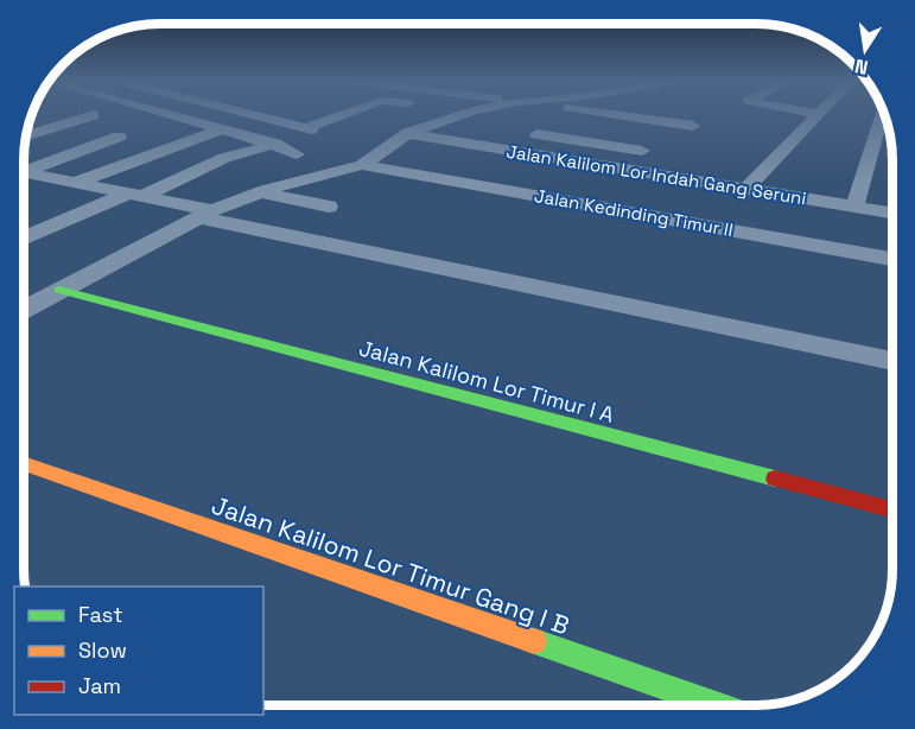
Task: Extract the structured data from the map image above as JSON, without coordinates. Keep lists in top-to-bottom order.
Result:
{
  "streets": {
    "street": [
      "Jalan Kalilom Lor Indah Gang Seruni",
      "Jalan Kedinding Timur II",
      "Jalan Kalilom Lor Timur I A",
      "Jalan Kalilom Lor Timur Gang I B"
    ]
  },
  "legend": ["Fast", "Slow", "Jam"],
  "north": "bottom"
}
